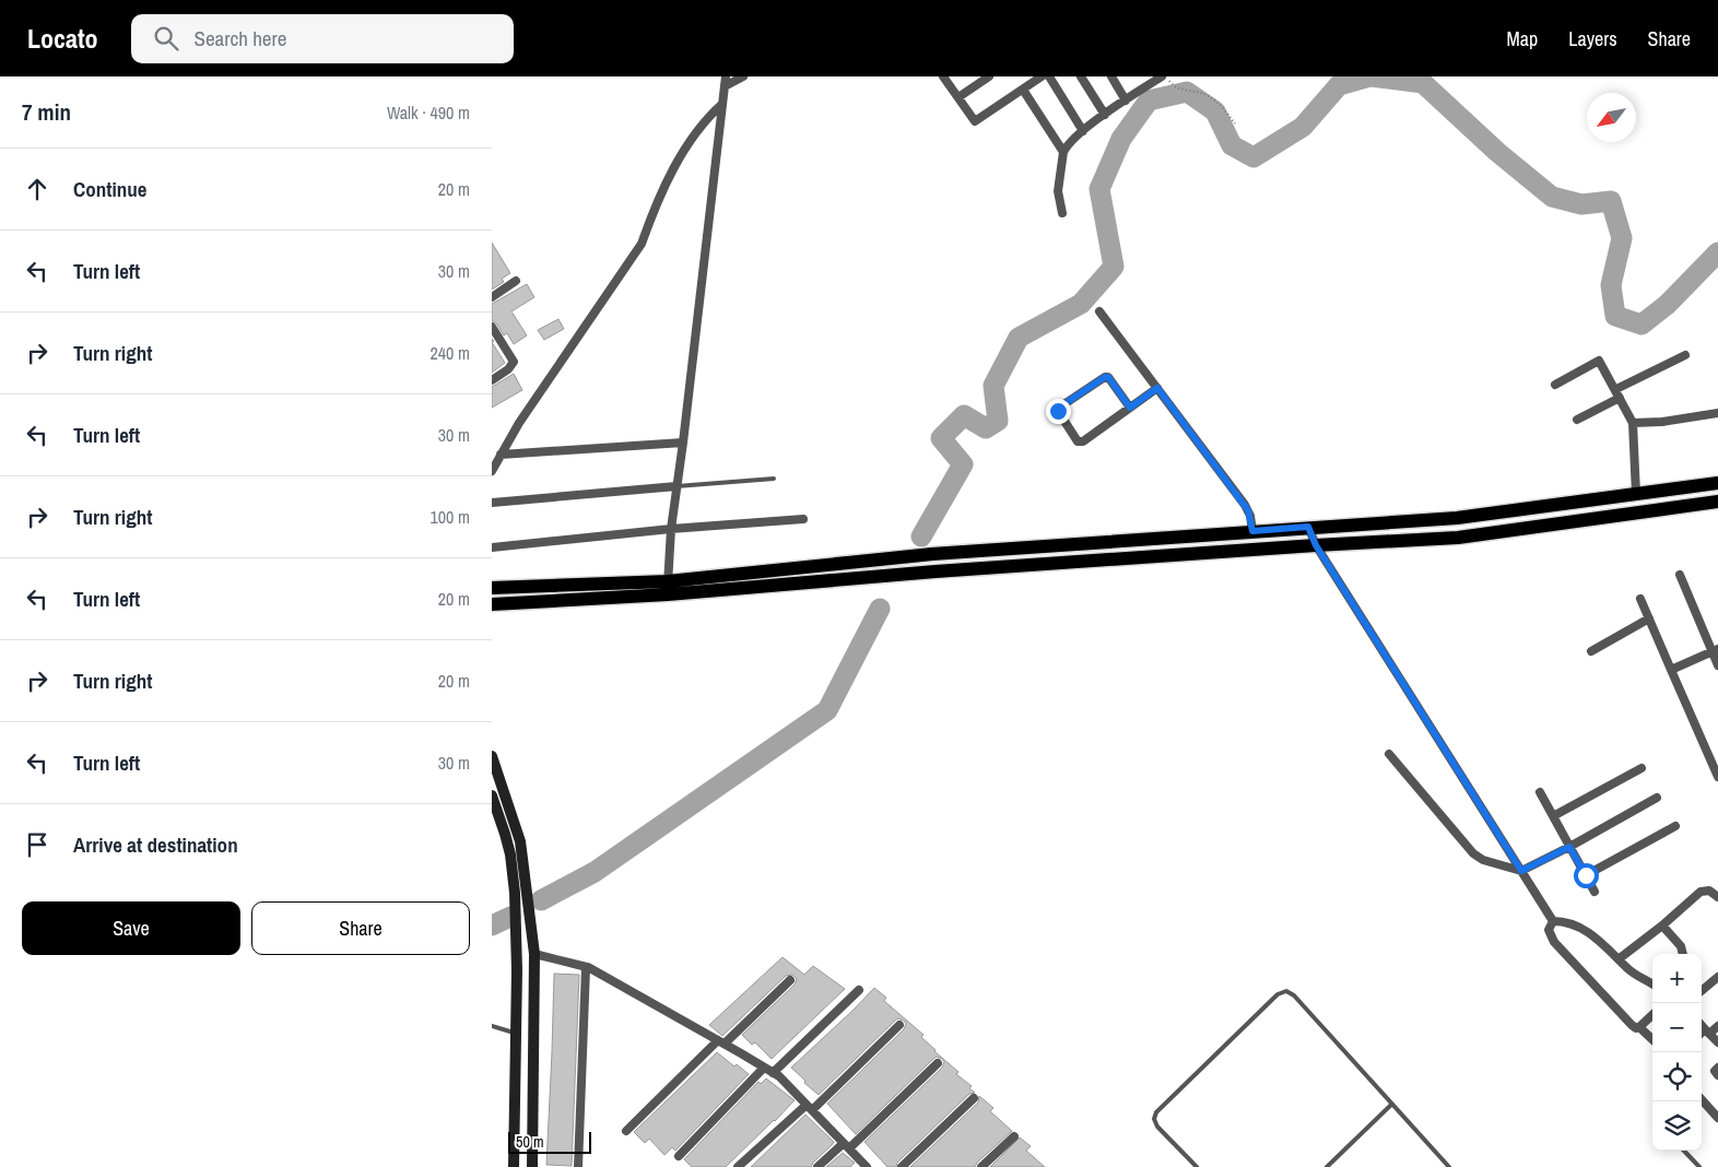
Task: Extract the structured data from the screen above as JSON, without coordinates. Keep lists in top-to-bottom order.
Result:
{
  "scale_bar": "50 m",
  "north": "bottom left",
  "page": {
    "header": "Locato",
    "search": "Search here",
    "nav": ["Map", "Layers", "Share"],
    "heading": ["7 min", "Walk · 490 m"],
    "list": [
      ["Continue", "20 m"],
      ["Turn left", "30 m"],
      ["Turn right", "240 m"],
      ["Turn left", "30 m"],
      ["Turn right", "100 m"],
      ["Turn left", "20 m"],
      ["Turn right", "20 m"],
      ["Turn left", "30 m"],
      "Arrive at destination"
    ],
    "buttons": ["Save", "Share"],
    "map_buttons": ["+", "−"],
    "scale": "50 m"
  }
}
